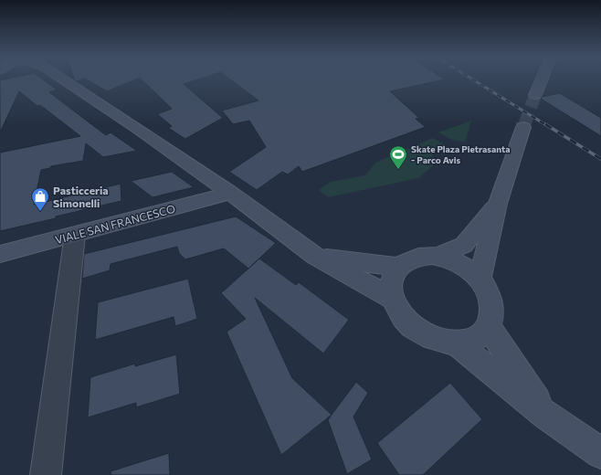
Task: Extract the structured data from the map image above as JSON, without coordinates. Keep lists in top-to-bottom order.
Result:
{
  "streets": {
    "street": ["VIALE SAN FRANCESCO"]
  },
  "places": {
    "sports": ["Skate Plaza Pietrasanta - Parco Avis"],
    "shop": ["Pasticceria Simonelli"]
  }
}
